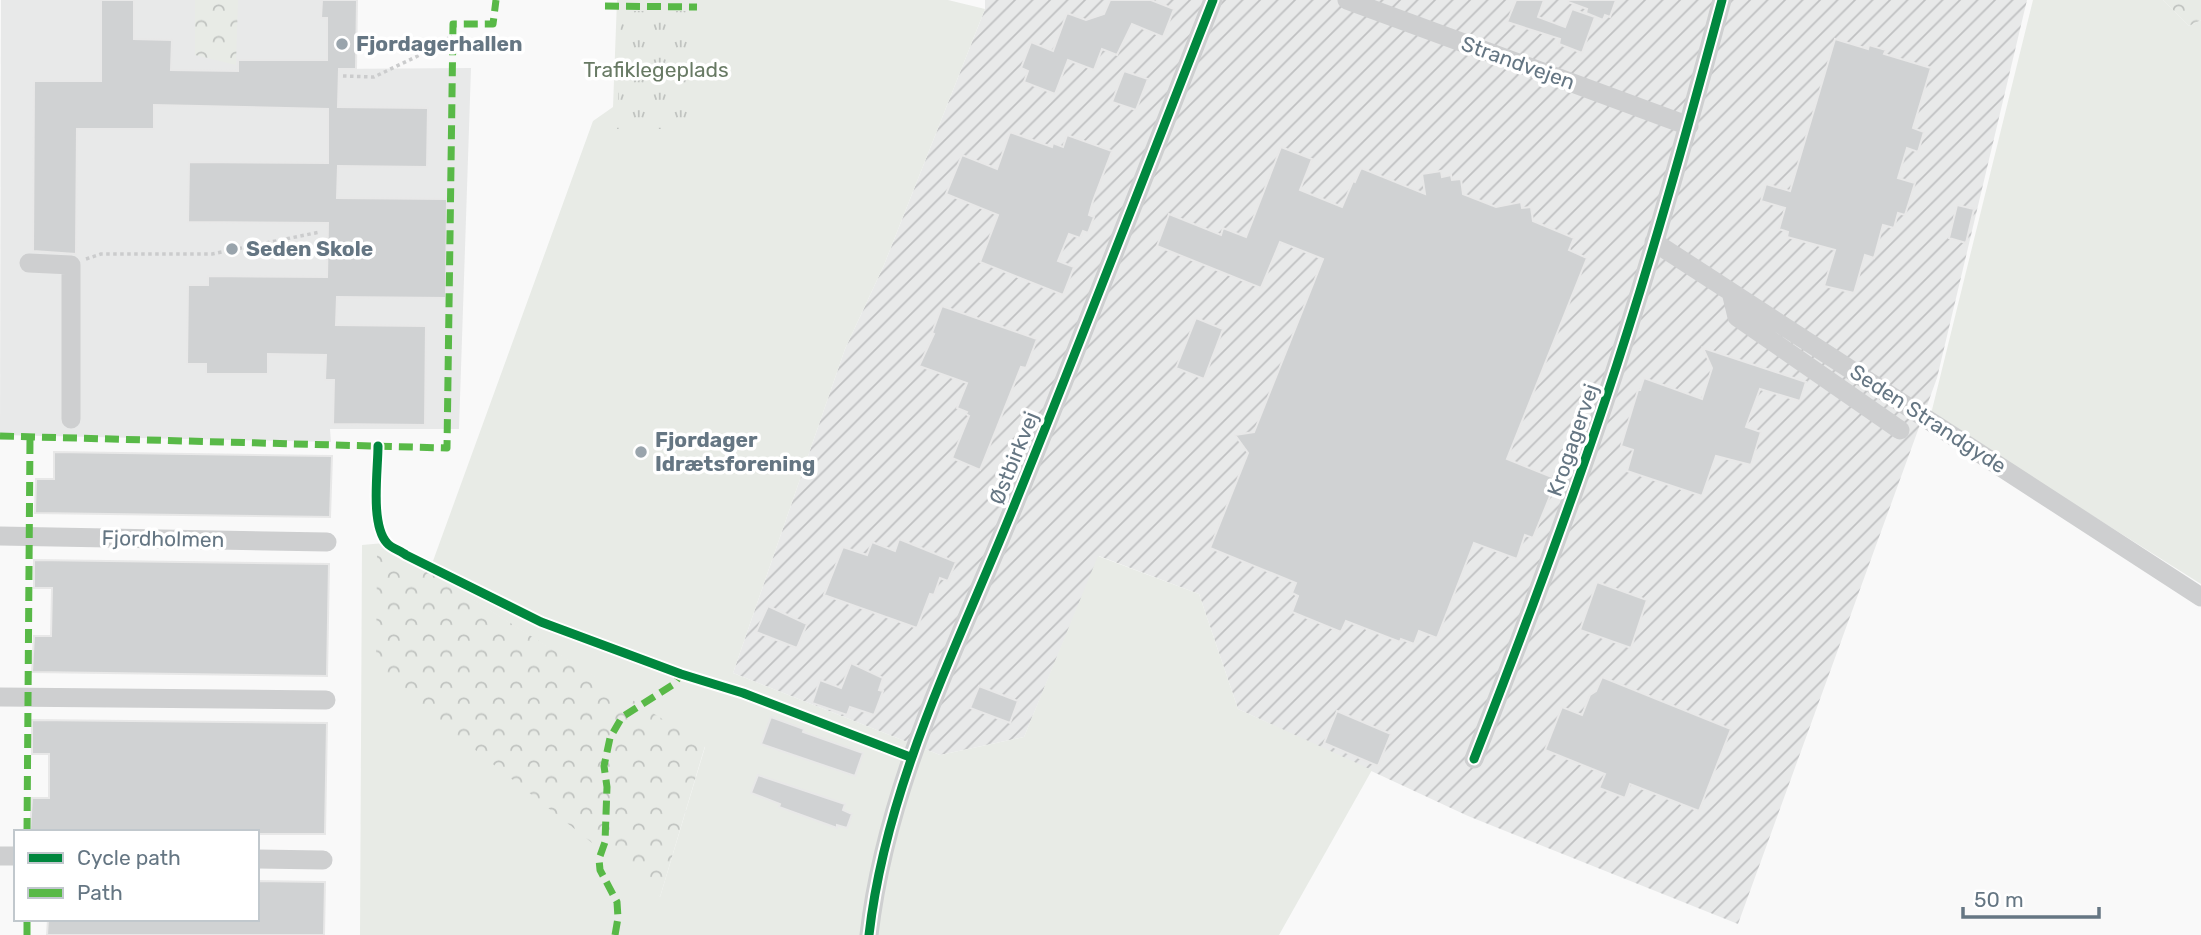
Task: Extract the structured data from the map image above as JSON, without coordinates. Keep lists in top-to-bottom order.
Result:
{
  "streets": {
    "street": [
      "Strandvejen",
      "Seden Strandgyde",
      "Krogagervej",
      "Østbirkvej",
      "Fjordholmen"
    ]
  },
  "crossings": [
    ["Strandvejen", "Krogagervej"],
    ["Seden Strandgyde", "Krogagervej"]
  ],
  "parks": ["Trafiklegeplads"],
  "places": ["Fjordagerhallen", "Seden Skole", "Fjordager Idrætsforening"],
  "legend": ["Cycle path", "Path"],
  "scale_bar": "50 m"
}
